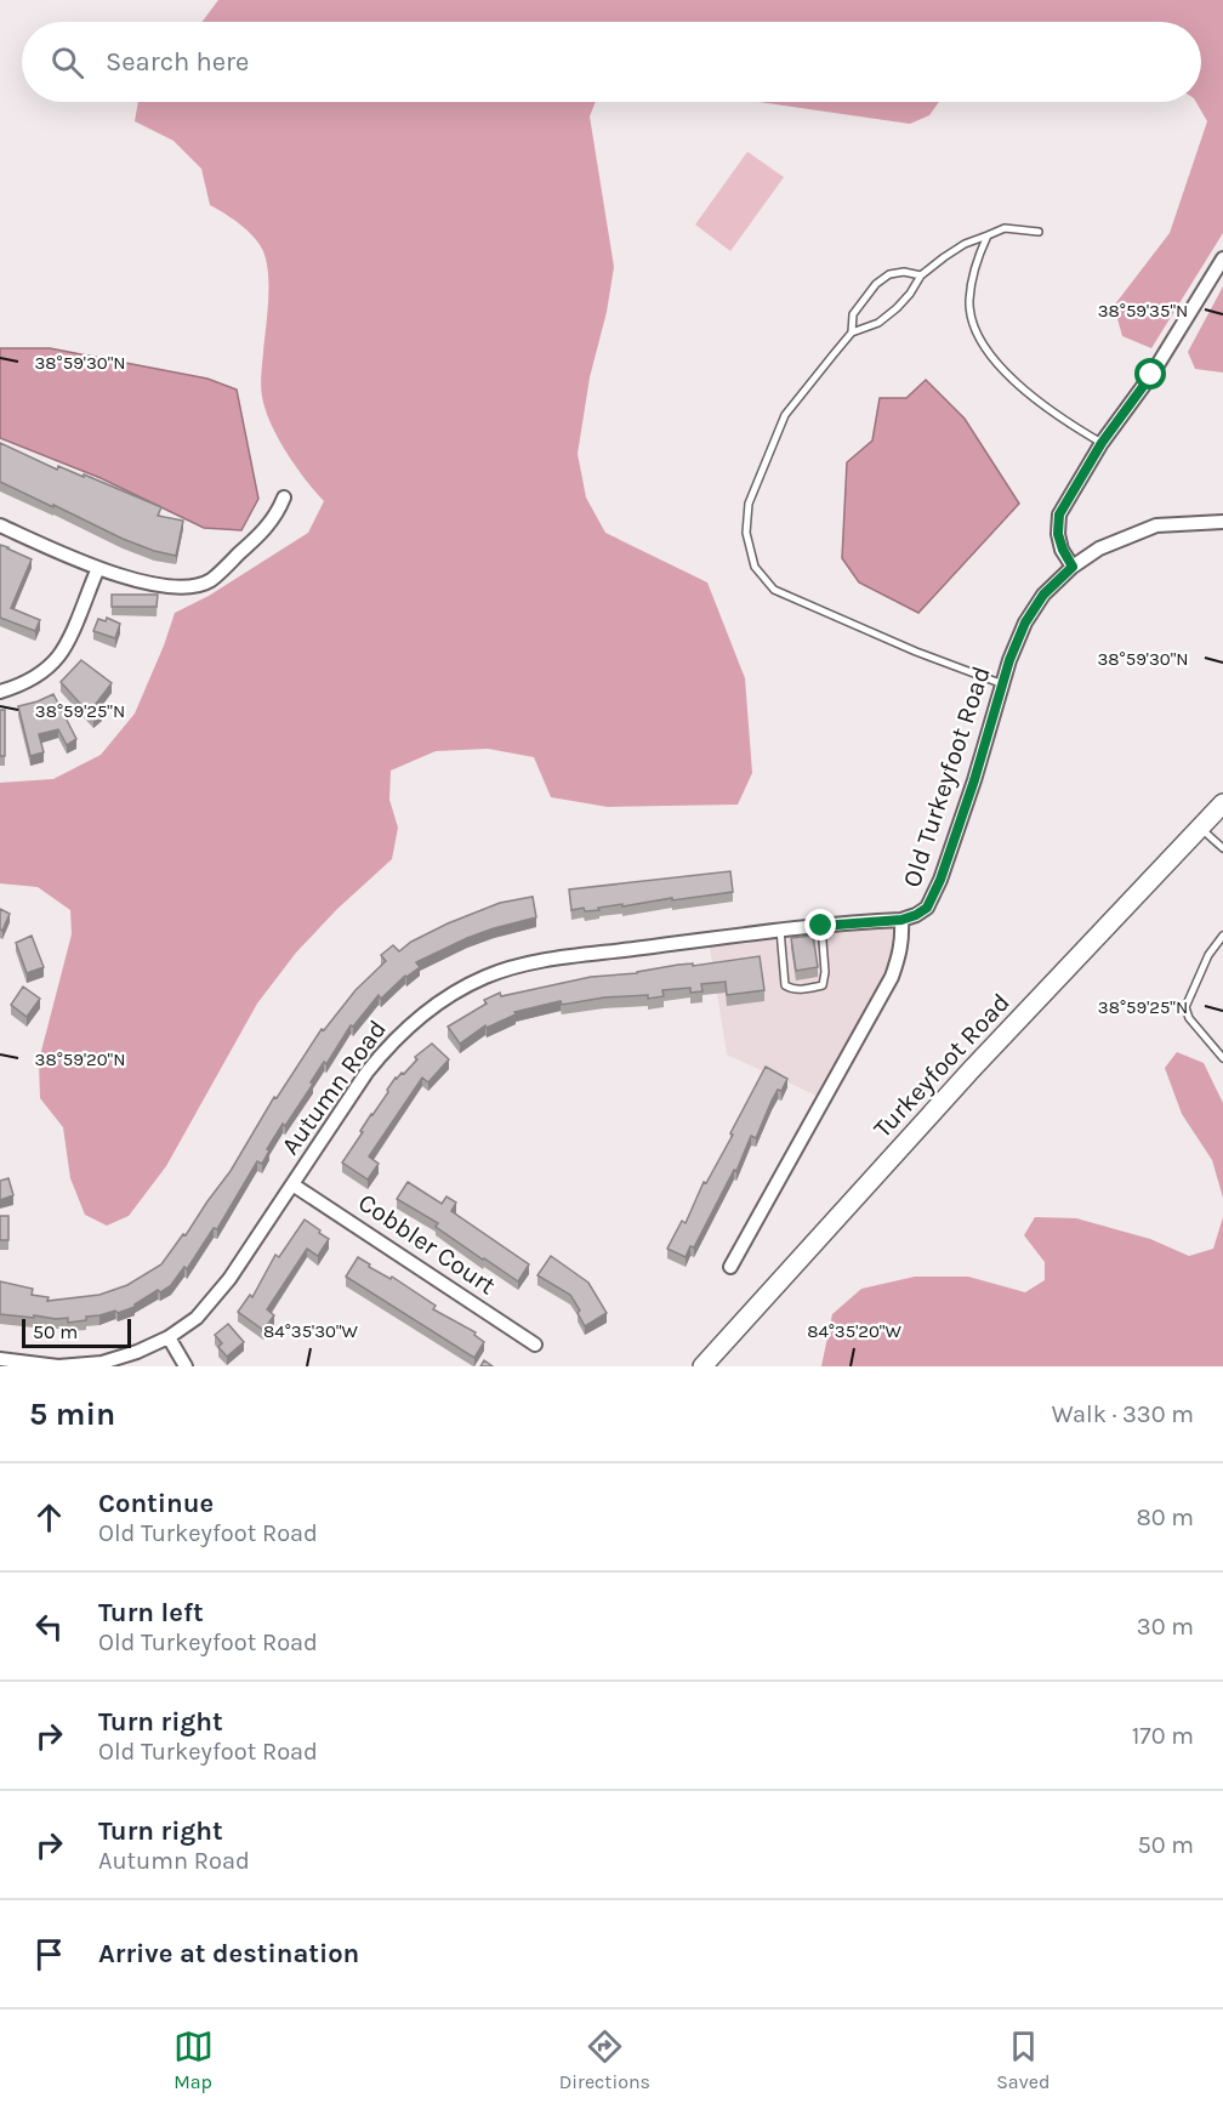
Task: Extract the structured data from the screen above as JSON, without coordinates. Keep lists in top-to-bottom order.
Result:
{
  "streets": {
    "main road": ["Turkeyfoot Road"],
    "street": ["Old Turkeyfoot Road", "Autumn Road", "Cobbler Court"]
  },
  "crossings": [
    ["Old Turkeyfoot Road", "Autumn Road"],
    ["Autumn Road", "Cobbler Court"]
  ],
  "scale_bar": "50 m",
  "page": {
    "search": "Search here",
    "scale": "50 m",
    "heading": ["5 min", "Walk · 330 m"],
    "list": [
      ["Continue", "Old Turkeyfoot Road", "80 m"],
      ["Turn left", "Old Turkeyfoot Road", "30 m"],
      ["Turn right", "Old Turkeyfoot Road", "170 m"],
      ["Turn right", "Autumn Road", "50 m"],
      "Arrive at destination"
    ],
    "nav": ["Map", "Directions", "Saved"]
  },
  "coordinates": [
    "38°59'35\"N",
    "38°59'30\"N",
    "38°59'25\"N",
    "38°59'20\"N",
    "84°35'30\"W",
    "84°35'20\"W"
  ]
}
